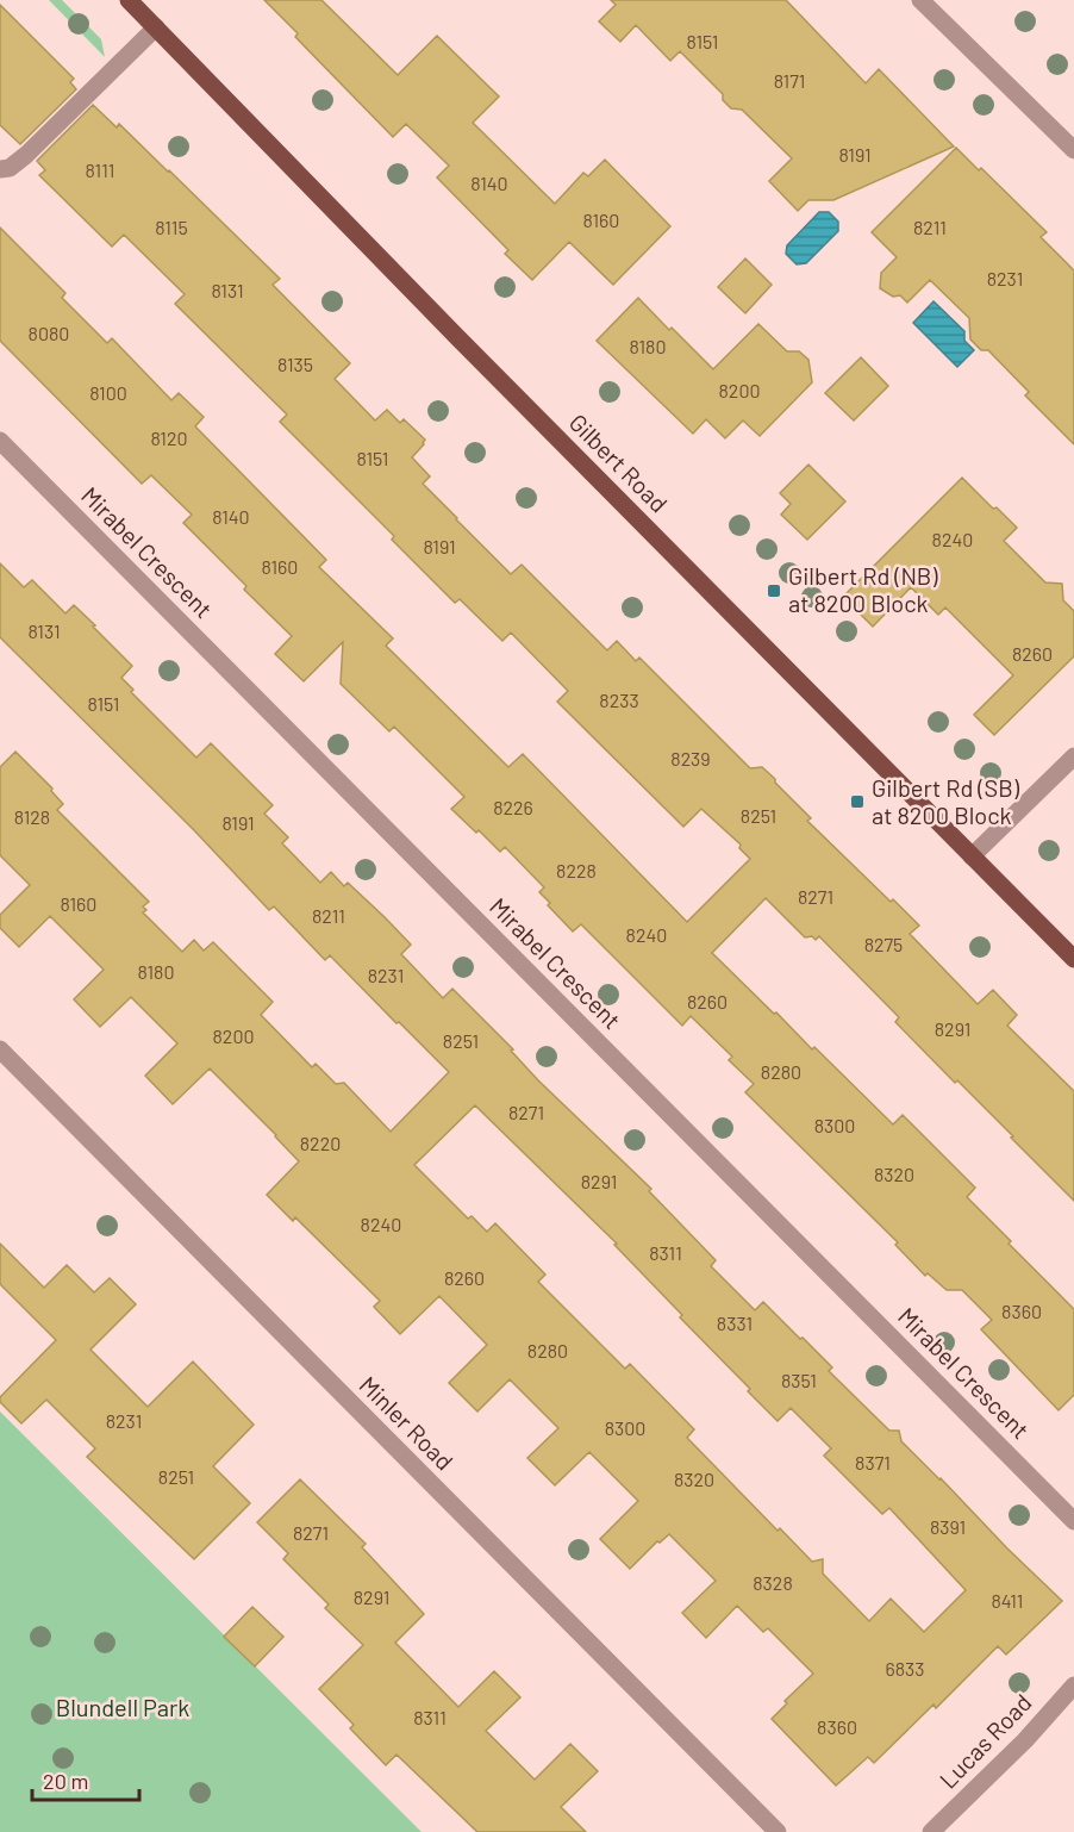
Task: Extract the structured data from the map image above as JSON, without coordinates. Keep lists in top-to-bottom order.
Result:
{
  "streets": {
    "main road": ["Gilbert Road"],
    "street": ["Mirabel Crescent", "Minler Road", "Lucas Road"]
  },
  "parks": ["Blundell Park"],
  "places": {
    "transit": ["Gilbert Rd (NB) at 8200 Block", "Gilbert Rd (SB) at 8200 Block"]
  },
  "house_numbers": [
    "8151",
    "8171",
    "8191",
    "8111",
    "8140",
    "8160",
    "8115",
    "8211",
    "8231",
    "8131",
    "8080",
    "8180",
    "8135",
    "8200",
    "8100",
    "8120",
    "8151",
    "8140",
    "8240",
    "8191",
    "8160",
    "8131",
    "8260",
    "8233",
    "8151",
    "8239",
    "8226",
    "8251",
    "8128",
    "8191",
    "8228",
    "8271",
    "8160",
    "8211",
    "8240",
    "8275",
    "8180",
    "8231",
    "8260",
    "8291",
    "8200",
    "8251",
    "8280",
    "8271",
    "8300",
    "8220",
    "8320",
    "8291",
    "8240",
    "8311",
    "8260",
    "8360",
    "8331",
    "8280",
    "8351",
    "8231",
    "8300",
    "8371",
    "8251",
    "8320",
    "8391",
    "8271",
    "8328",
    "8291",
    "8411",
    "6833",
    "8311",
    "8360"
  ],
  "scale_bar": "20 m"
}
